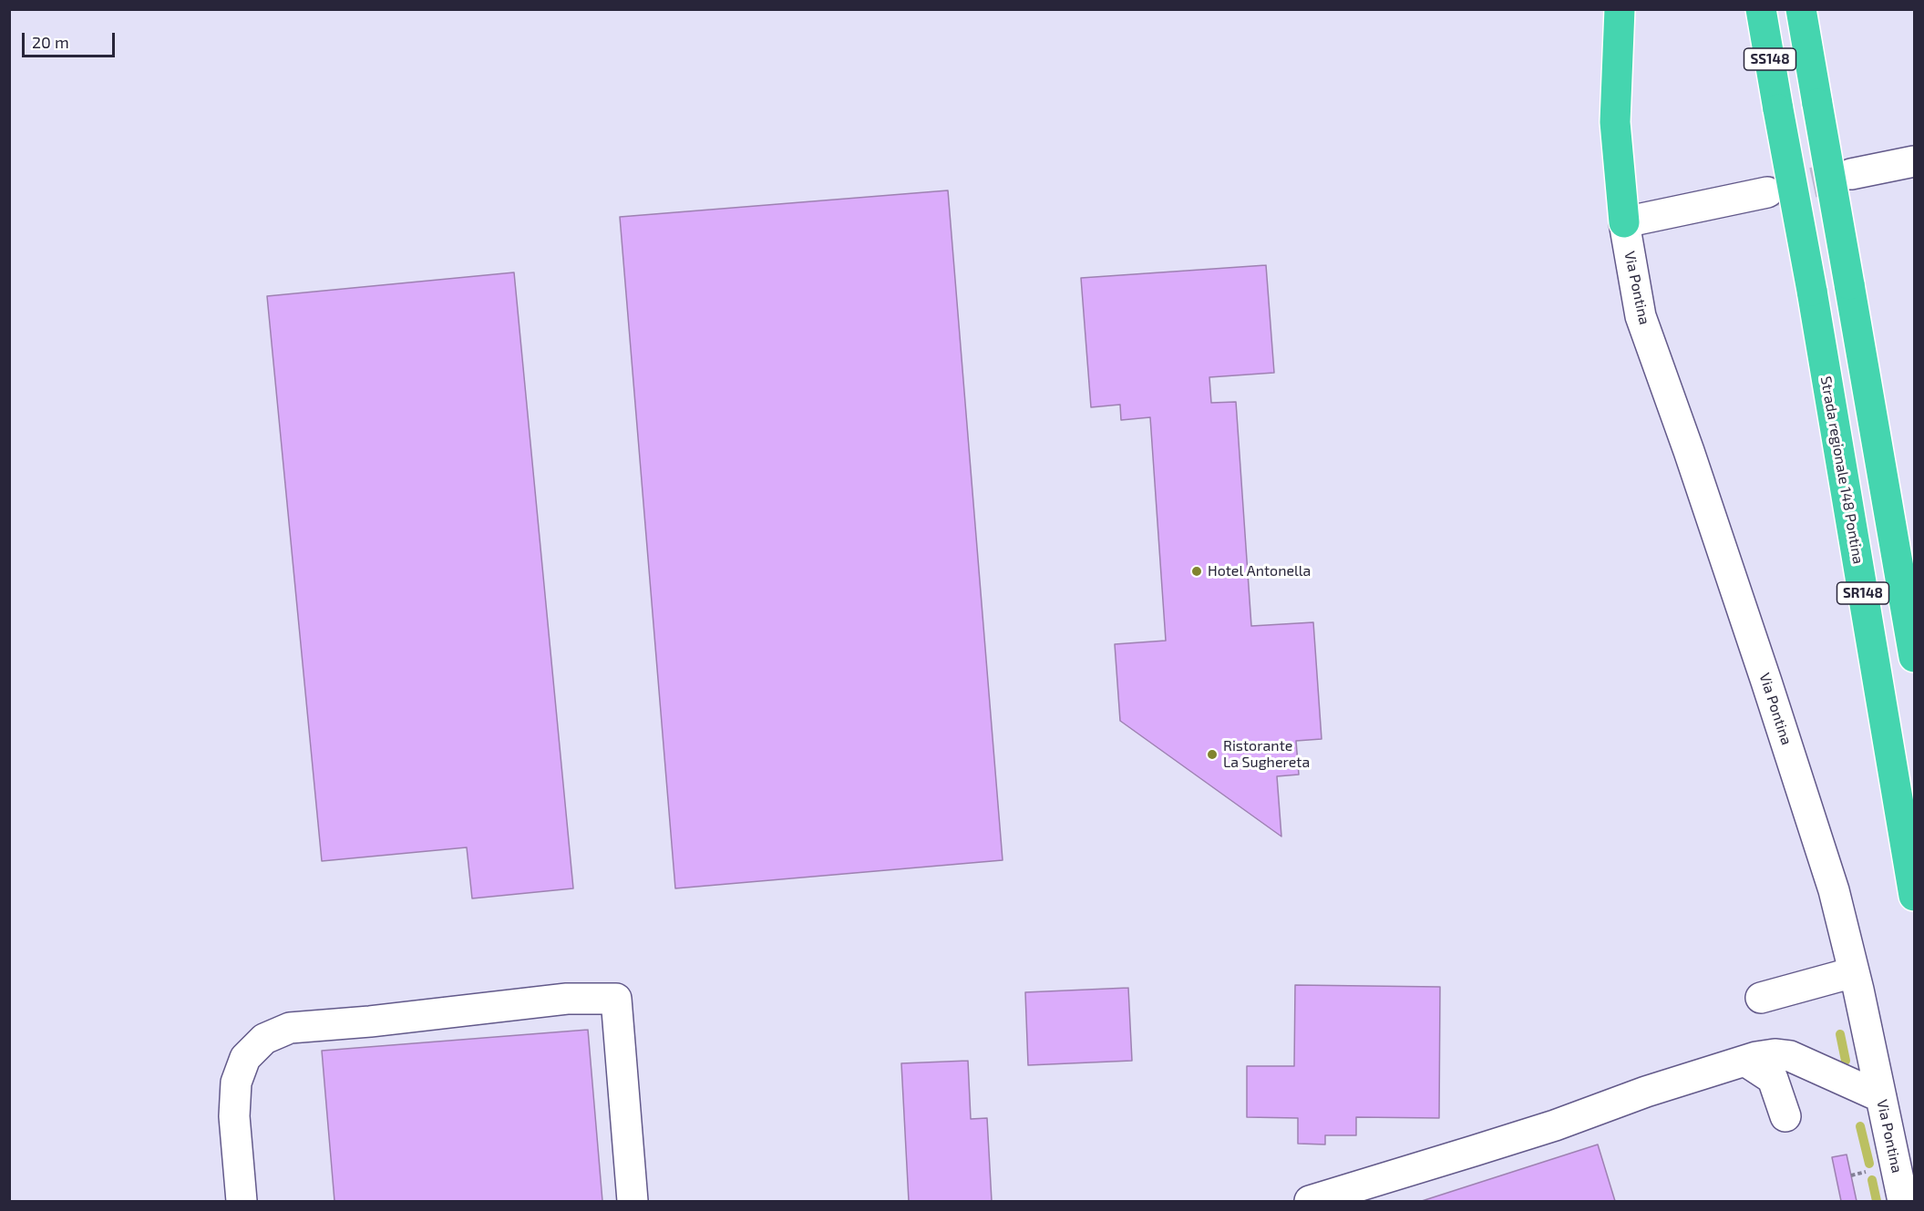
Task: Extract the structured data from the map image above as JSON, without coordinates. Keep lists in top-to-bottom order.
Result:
{
  "streets": {
    "highway": ["SS148", "Strada regionale 148 Pontina", "SR148"],
    "street": ["Via Pontina"]
  },
  "crossings": [
    ["SS148", "Strada regionale 148 Pontina"],
    ["SS148", "SR148"]
  ],
  "places": ["Hotel Antonella", "Ristorante La Sughereta"],
  "scale_bar": "20 m"
}
